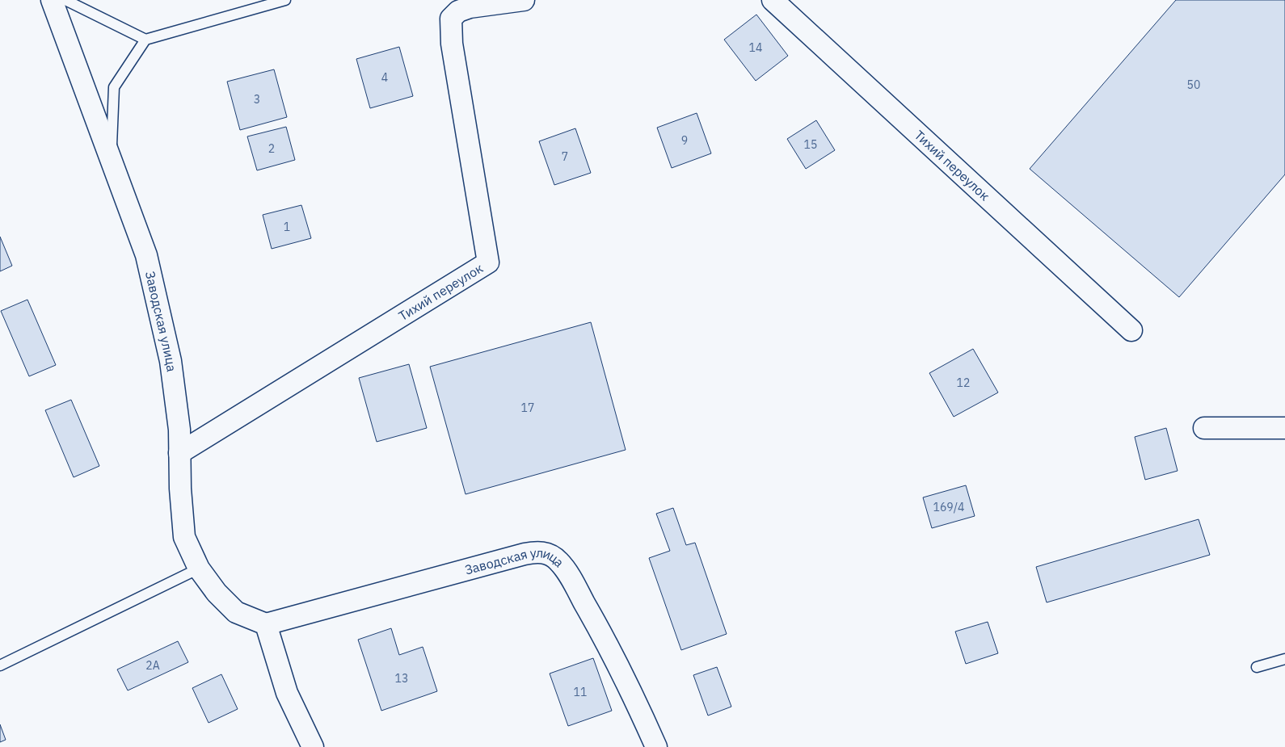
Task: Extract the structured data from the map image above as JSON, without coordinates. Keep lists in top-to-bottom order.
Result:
{
  "streets": {
    "street": ["Тихий переулок", "Заводская улица"]
  },
  "crossings": [
    ["Тихий переулок", "Заводская улица"]
  ],
  "house_numbers": [
    "14",
    "4",
    "50",
    "3",
    "9",
    "15",
    "2",
    "7",
    "1",
    "12",
    "17",
    "169/4",
    "2А",
    "13",
    "11"
  ]
}
